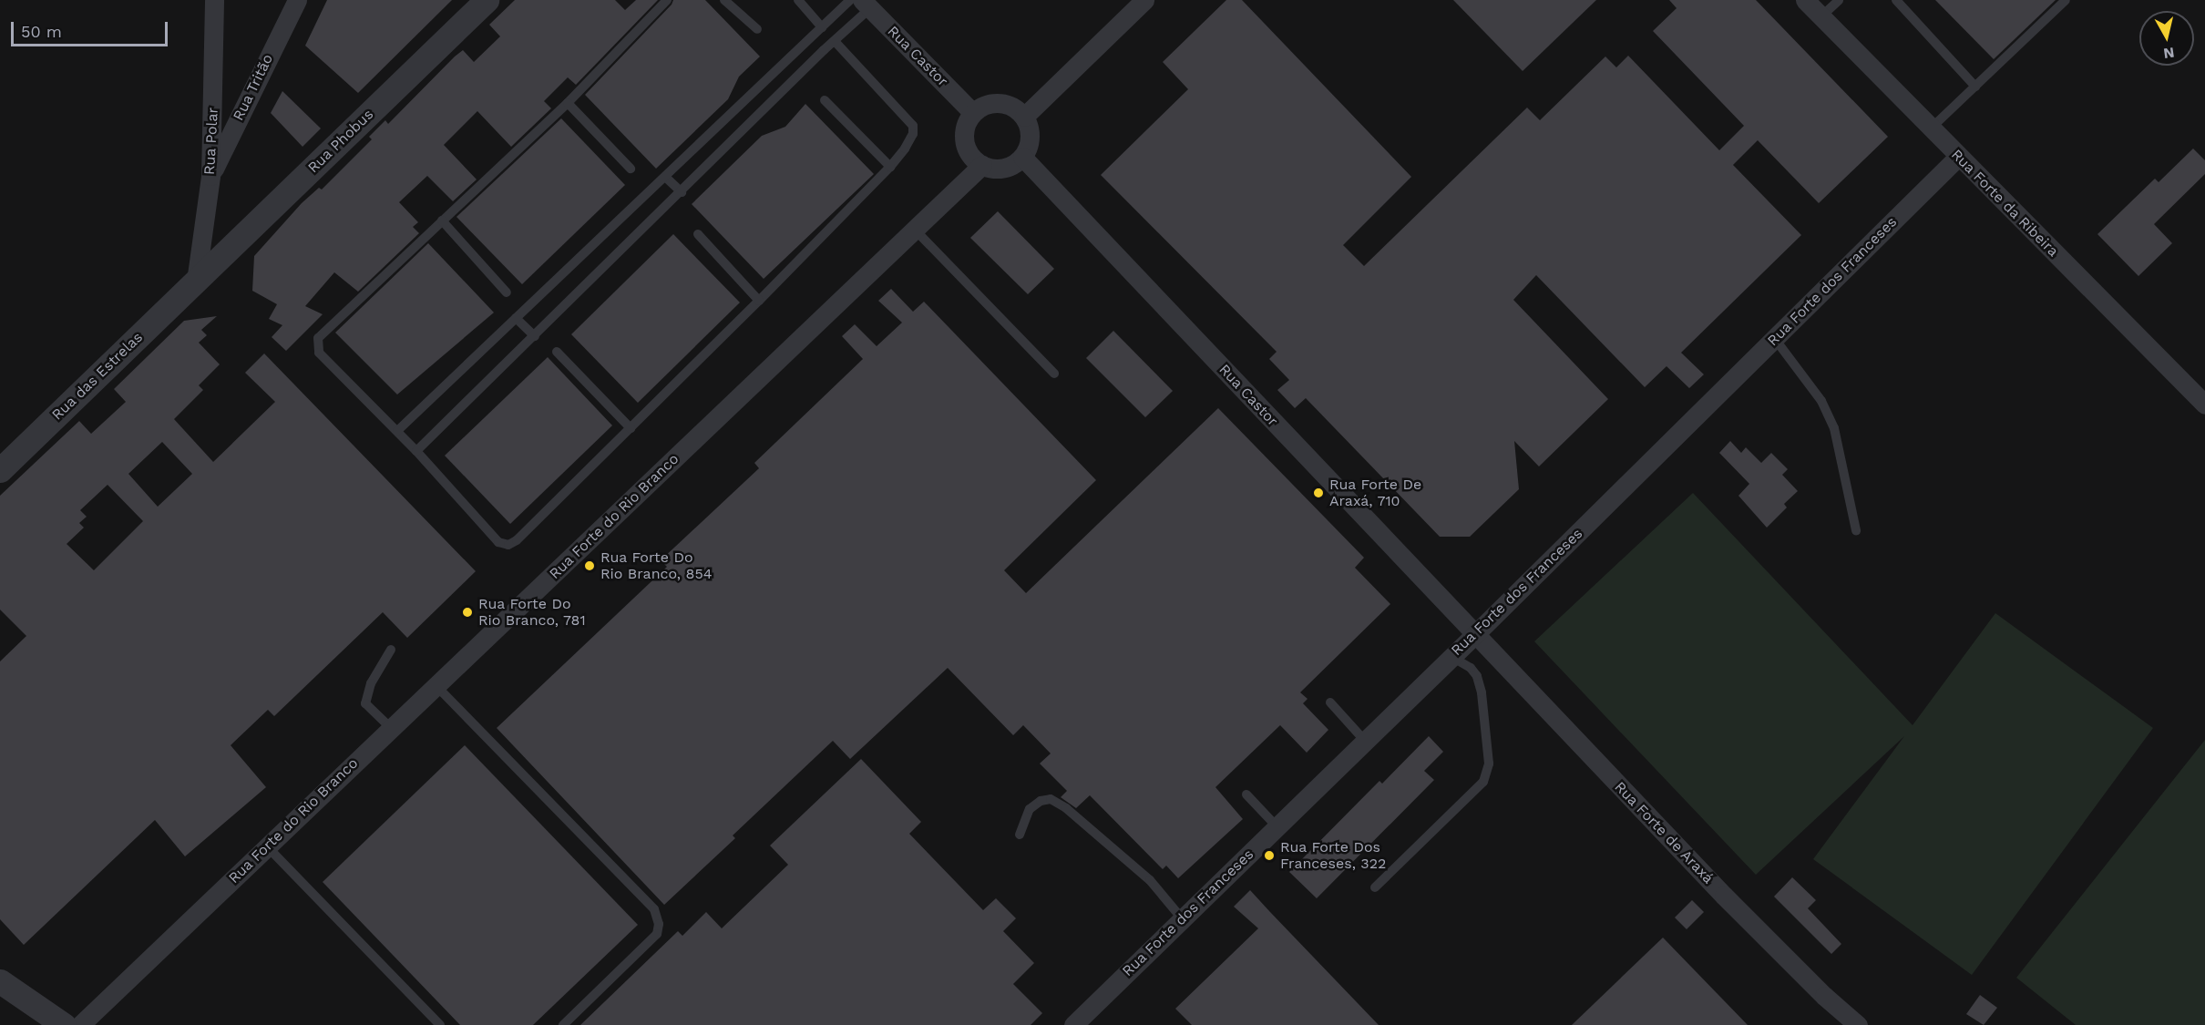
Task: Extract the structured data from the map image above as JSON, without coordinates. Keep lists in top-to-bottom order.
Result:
{
  "streets": {
    "street": [
      "Rua Castor",
      "Rua Tritão",
      "Rua Polar",
      "Rua Phobus",
      "Rua Forte da Ribeira",
      "Rua Forte dos Franceses",
      "Rua das Estrelas",
      "Rua Forte do Rio Branco",
      "Rua Forte de Araxá"
    ]
  },
  "crossings": [
    ["Rua Castor", "Rua Forte dos Franceses"],
    ["Rua Castor", "Rua Forte do Rio Branco"],
    ["Rua Castor", "Rua Forte de Araxá"],
    ["Rua Tritão", "Rua Polar"],
    ["Rua Polar", "Rua Phobus"],
    ["Rua Polar", "Rua das Estrelas"],
    ["Rua Phobus", "Rua das Estrelas"],
    ["Rua Forte da Ribeira", "Rua Forte dos Franceses"],
    ["Rua Forte dos Franceses", "Rua Forte de Araxá"]
  ],
  "places": [
    "Rua Forte De Araxá, 710",
    "Rua Forte Do Rio Branco, 854",
    "Rua Forte Do Rio Branco, 781",
    "Rua Forte Dos Franceses, 322"
  ],
  "scale_bar": "50 m",
  "north": "bottom"
}
